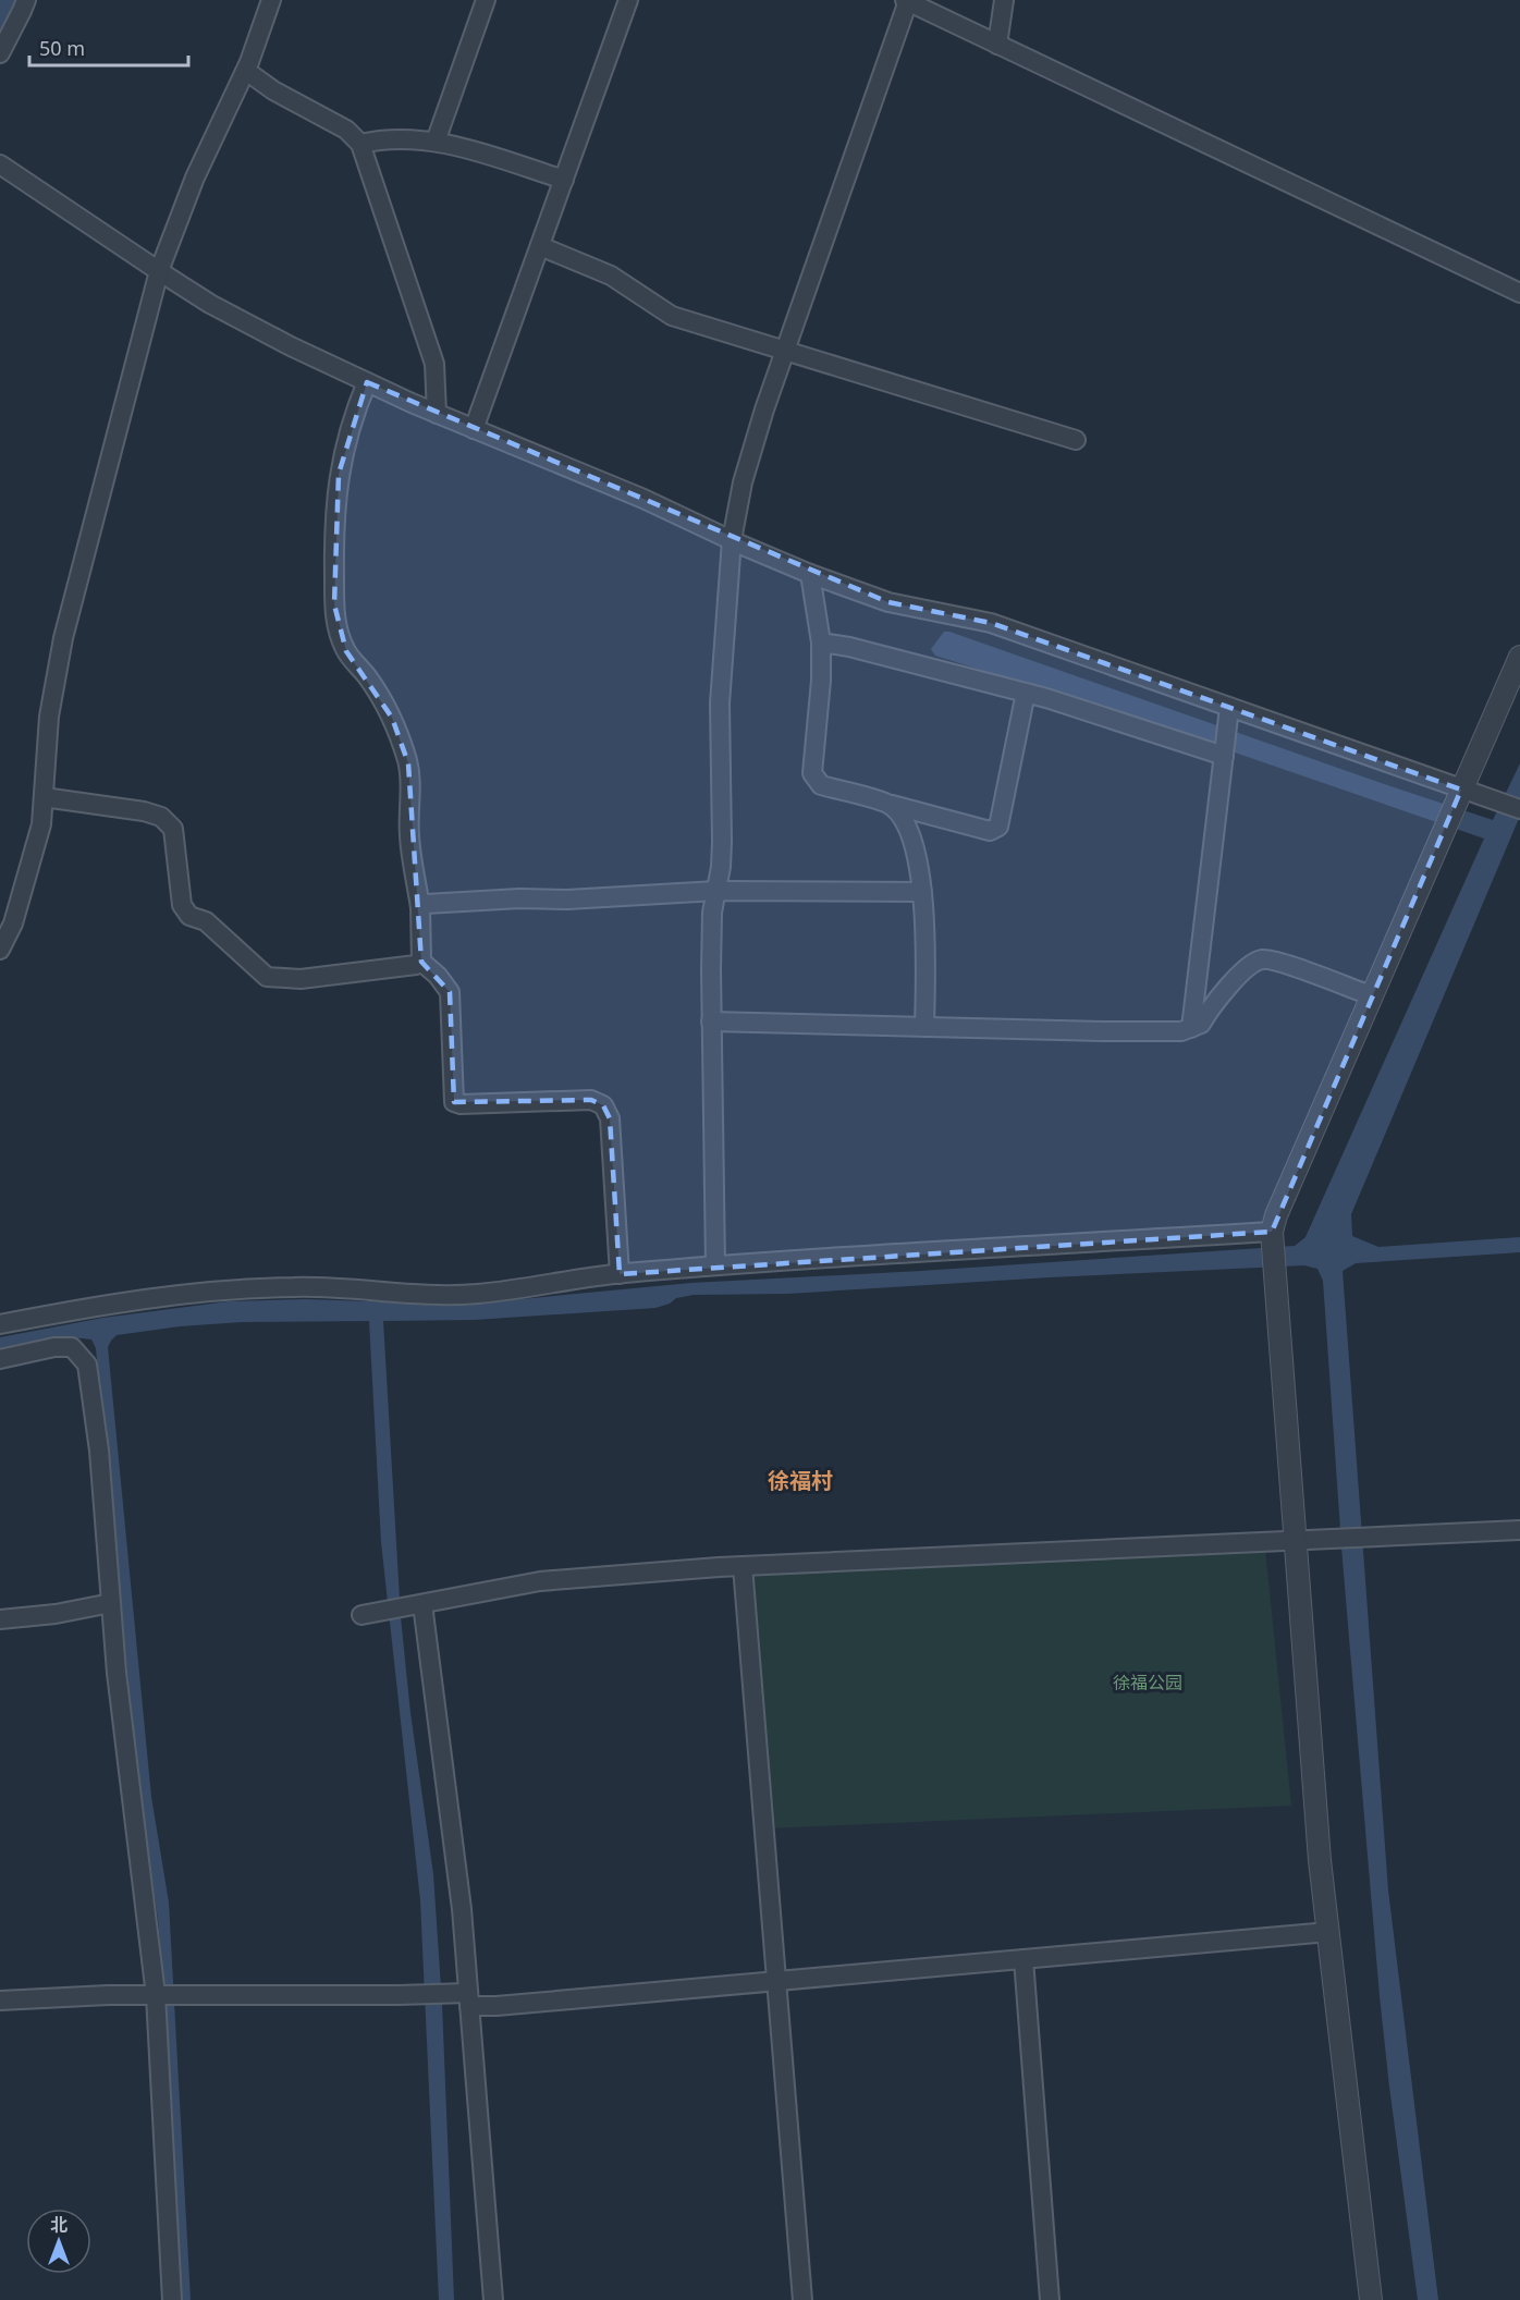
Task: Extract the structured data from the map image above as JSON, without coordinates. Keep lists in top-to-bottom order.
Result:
{
  "districts": ["徐福村"],
  "parks": ["徐福公园"],
  "scale_bar": "50 m",
  "north": "top"
}
